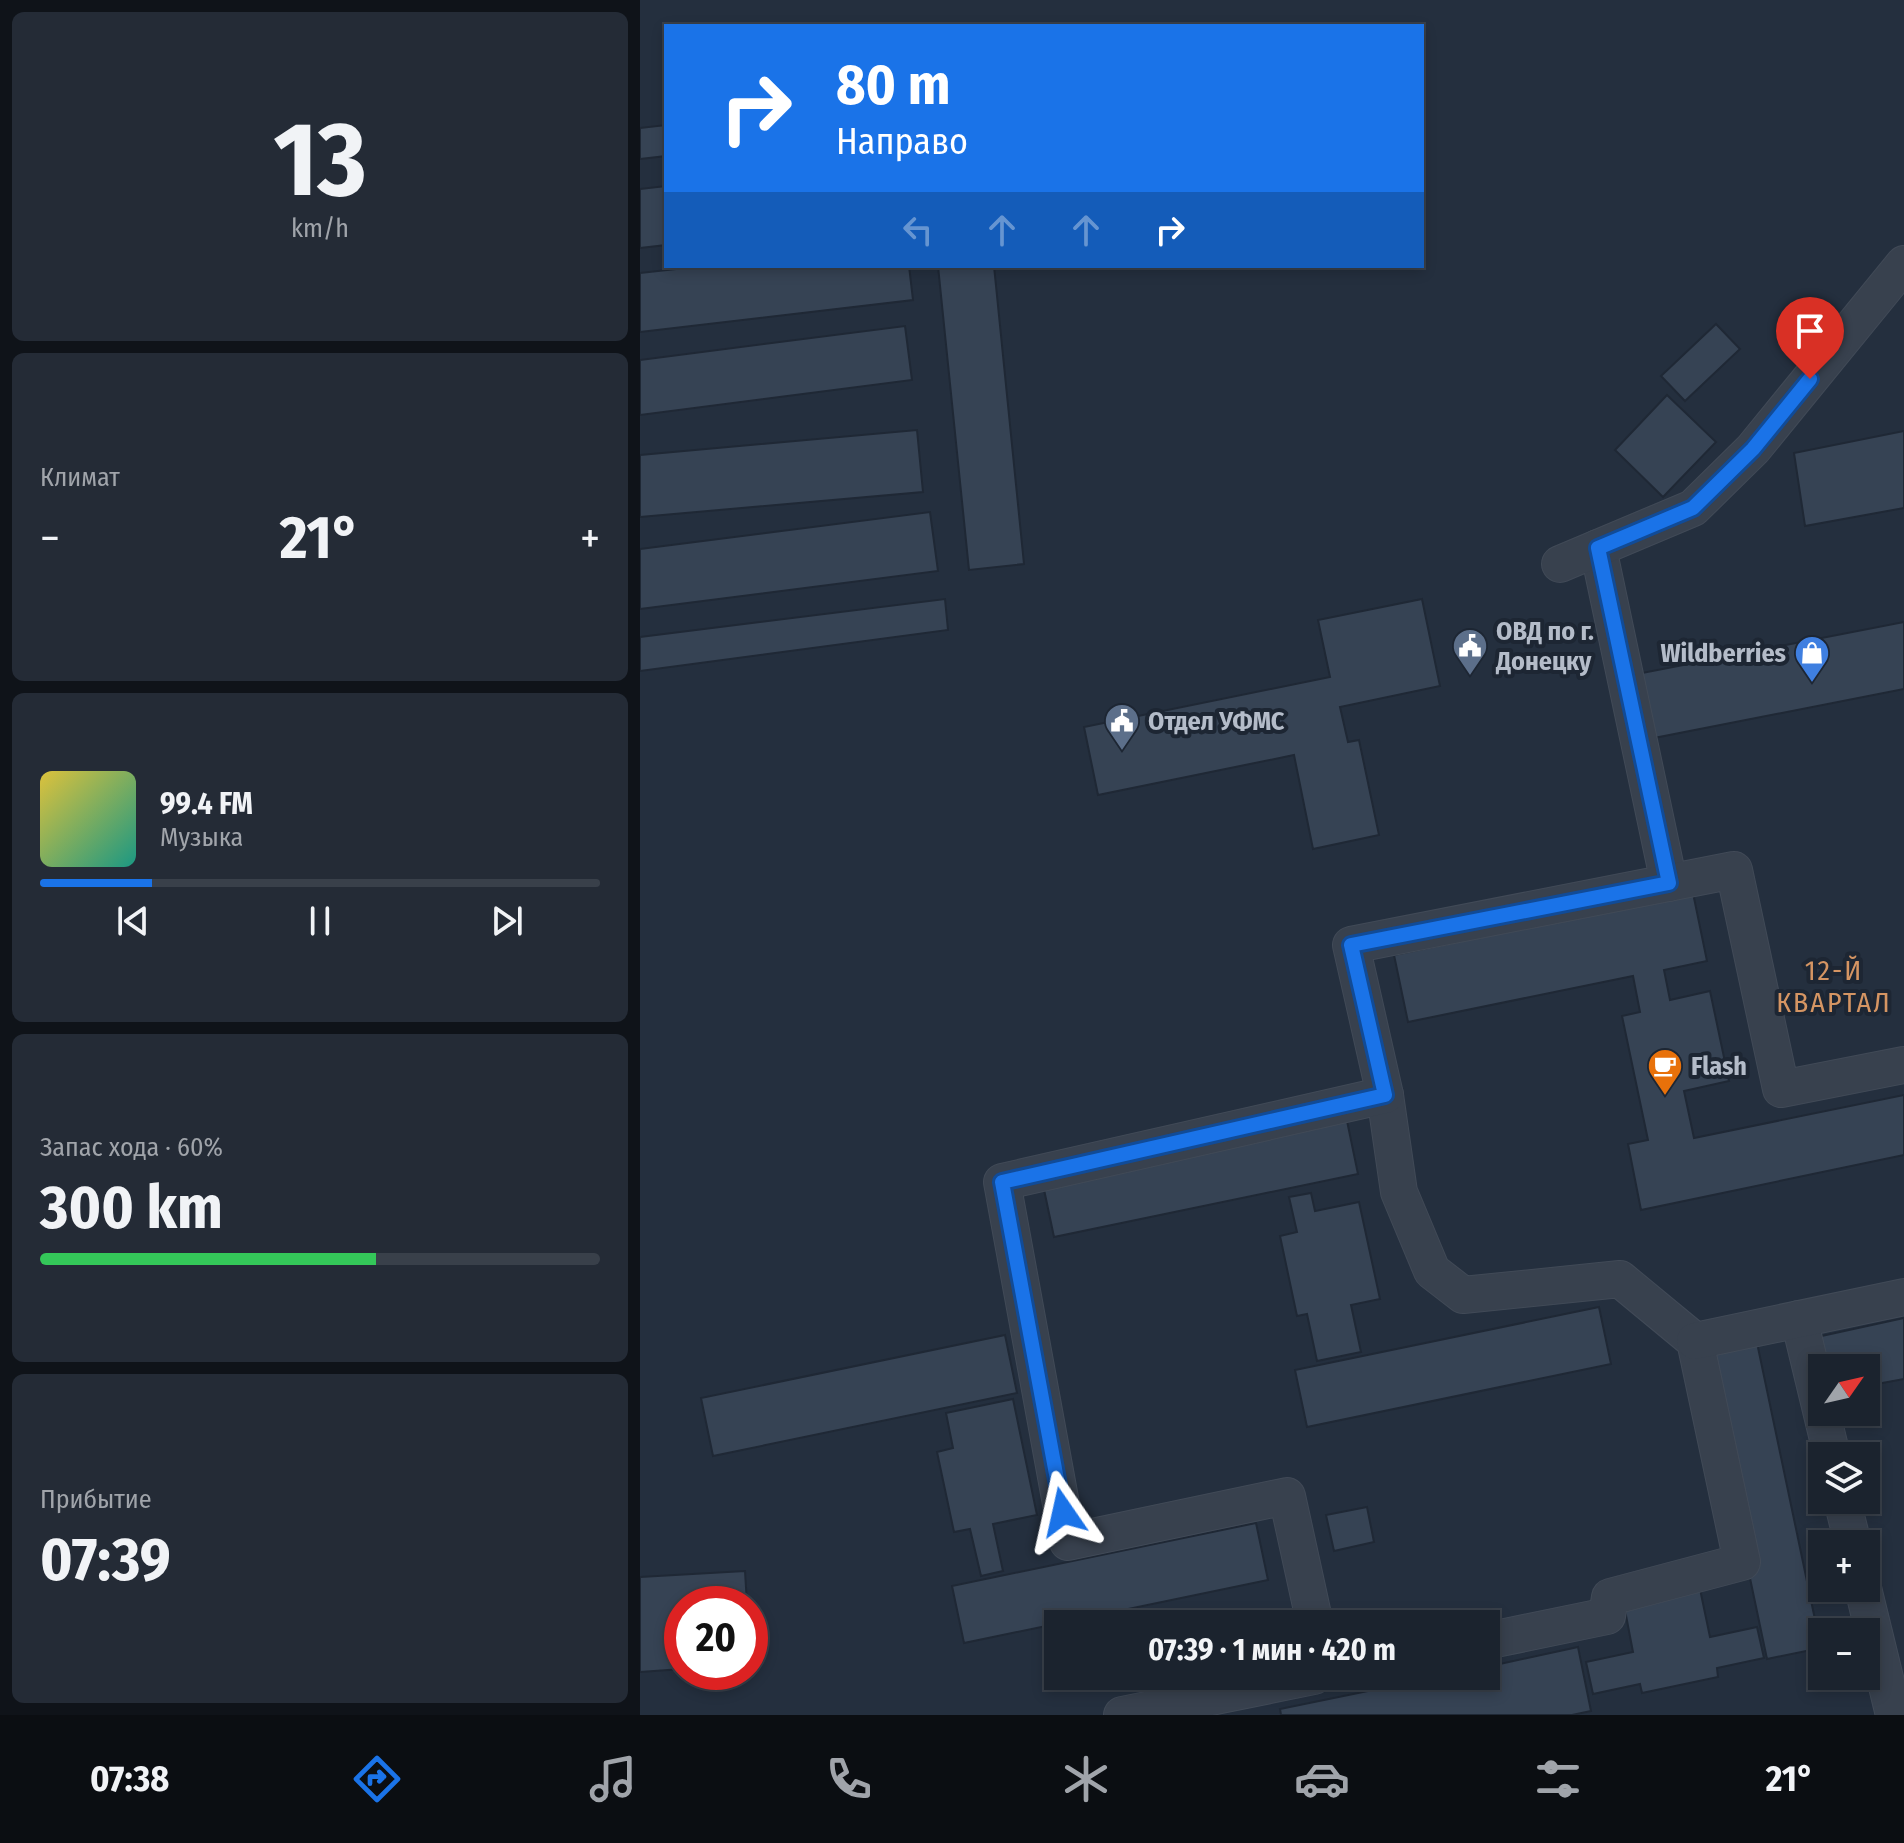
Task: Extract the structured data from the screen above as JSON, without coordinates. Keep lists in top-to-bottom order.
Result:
{
  "districts": ["12-Й КВАРТАЛ"],
  "places": {
    "public building": ["ОВД по г. Донецку", "Отдел УФМС"],
    "shop": ["Wildberries"],
    "cafe": ["Flash"]
  },
  "north": "top right",
  "page": {
    "tile": [
      ["13", "km/h"],
      "Климат",
      ["Запас хода · 60%", "300 km"],
      ["Прибытие", "07:39"]
    ],
    "turn": ["80 m", "Направо"],
    "heat": ["−", "21°", "+"],
    "song": ["99.4 FM", "Музыка"],
    "map_buttons": ["+", "−"],
    "limit": "20",
    "trip": "07:39 · 1 мин · 420 m",
    "tabs": ["07:38", "21°"]
  }
}
